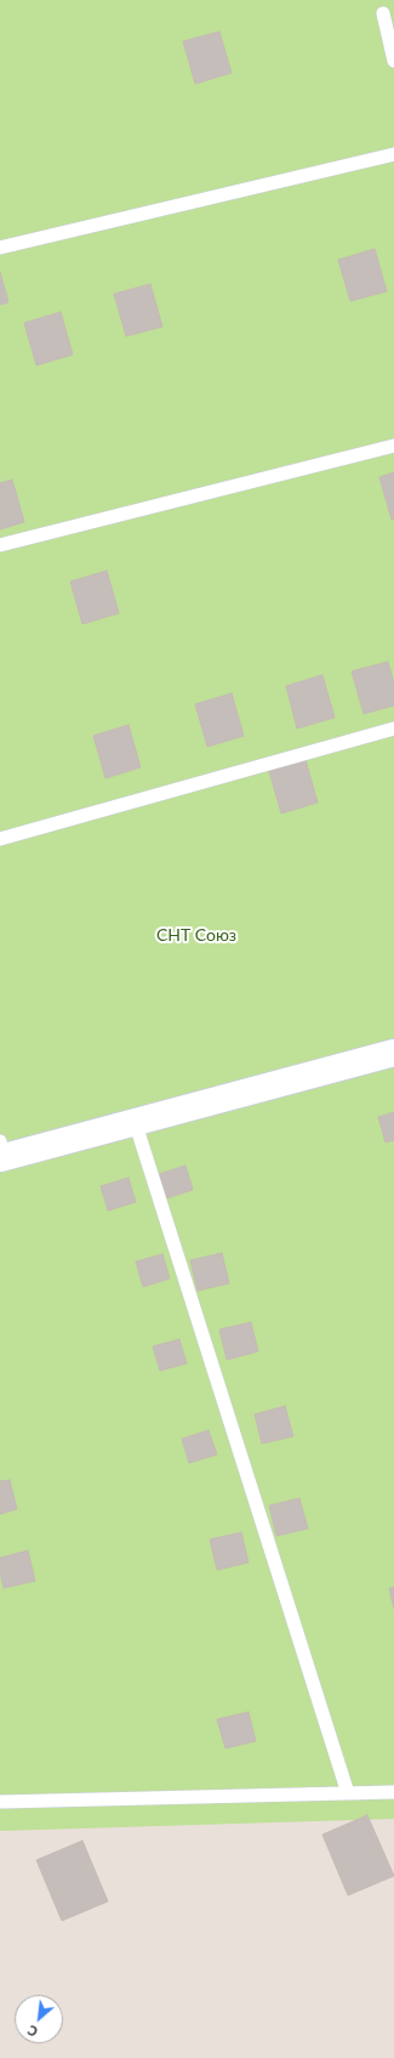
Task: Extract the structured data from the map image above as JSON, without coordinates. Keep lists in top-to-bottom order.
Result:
{
  "parks": ["СНТ Союз"],
  "north": "bottom left"
}
